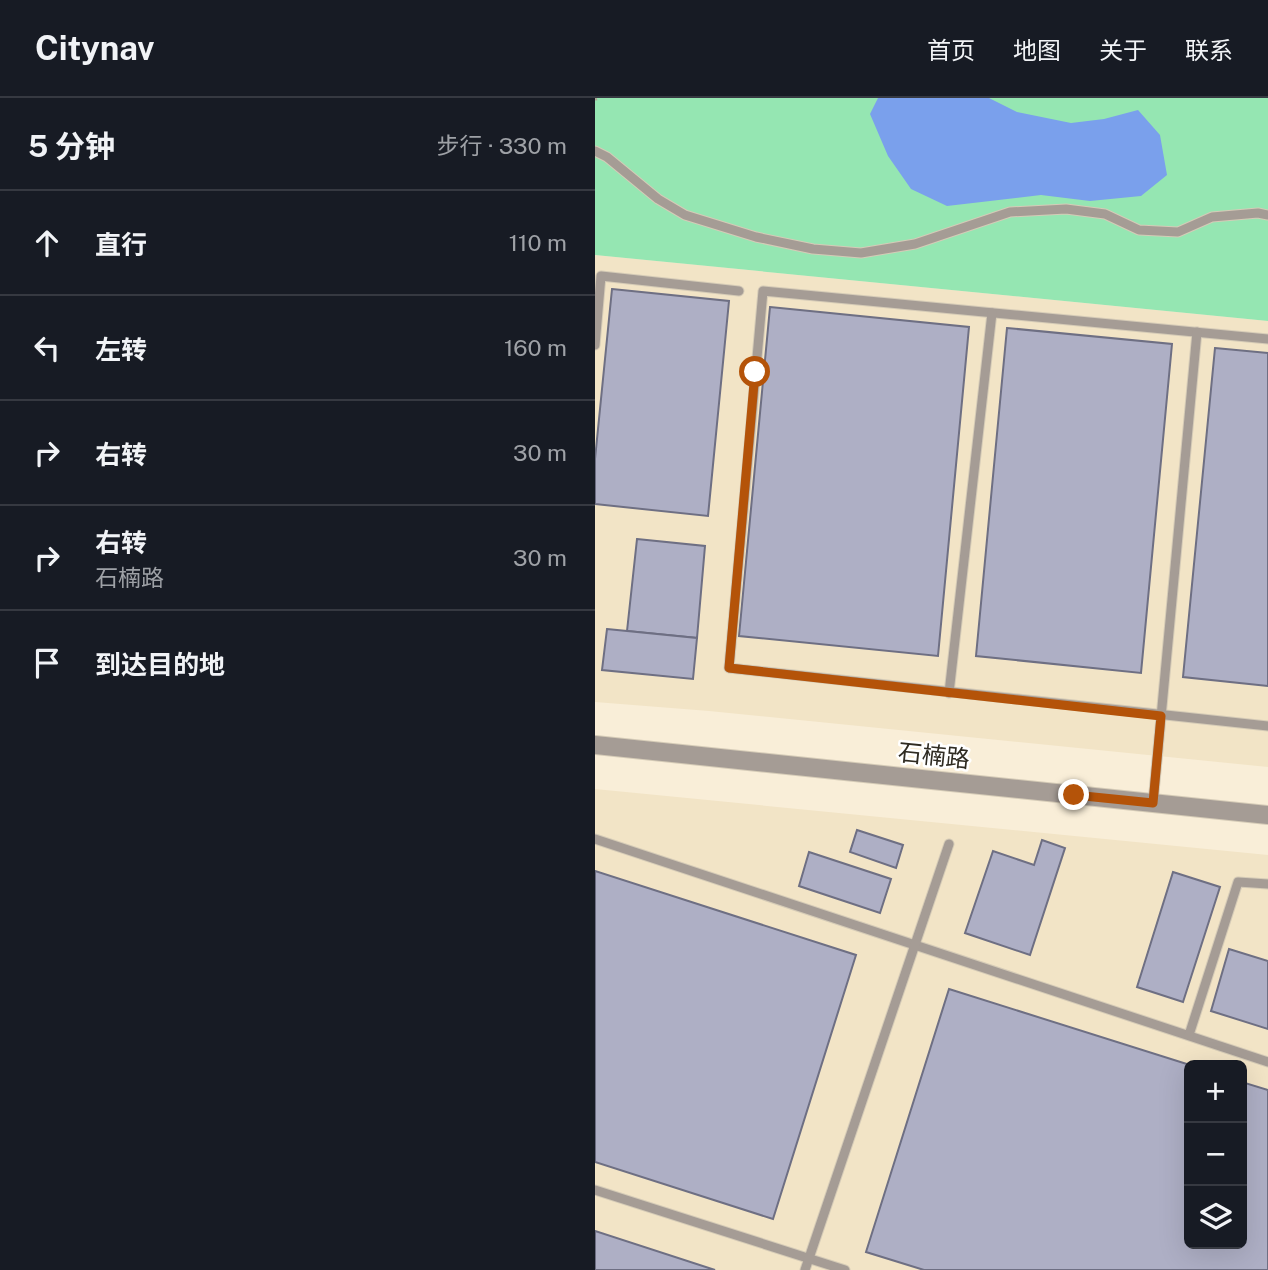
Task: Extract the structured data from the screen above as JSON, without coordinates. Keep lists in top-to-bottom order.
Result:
{
  "streets": {
    "street": ["石楠路"]
  },
  "page": {
    "header": "Citynav",
    "nav": [
      "首页",
      "地图",
      "关于",
      "联系"
    ],
    "heading": ["5 分钟", "步行 · 330 m"],
    "list": [
      ["直行", "110 m"],
      ["左转", "160 m"],
      ["右转", "30 m"],
      ["右转", "石楠路", "30 m"],
      "到达目的地"
    ],
    "map_buttons": ["+", "−"]
  }
}
